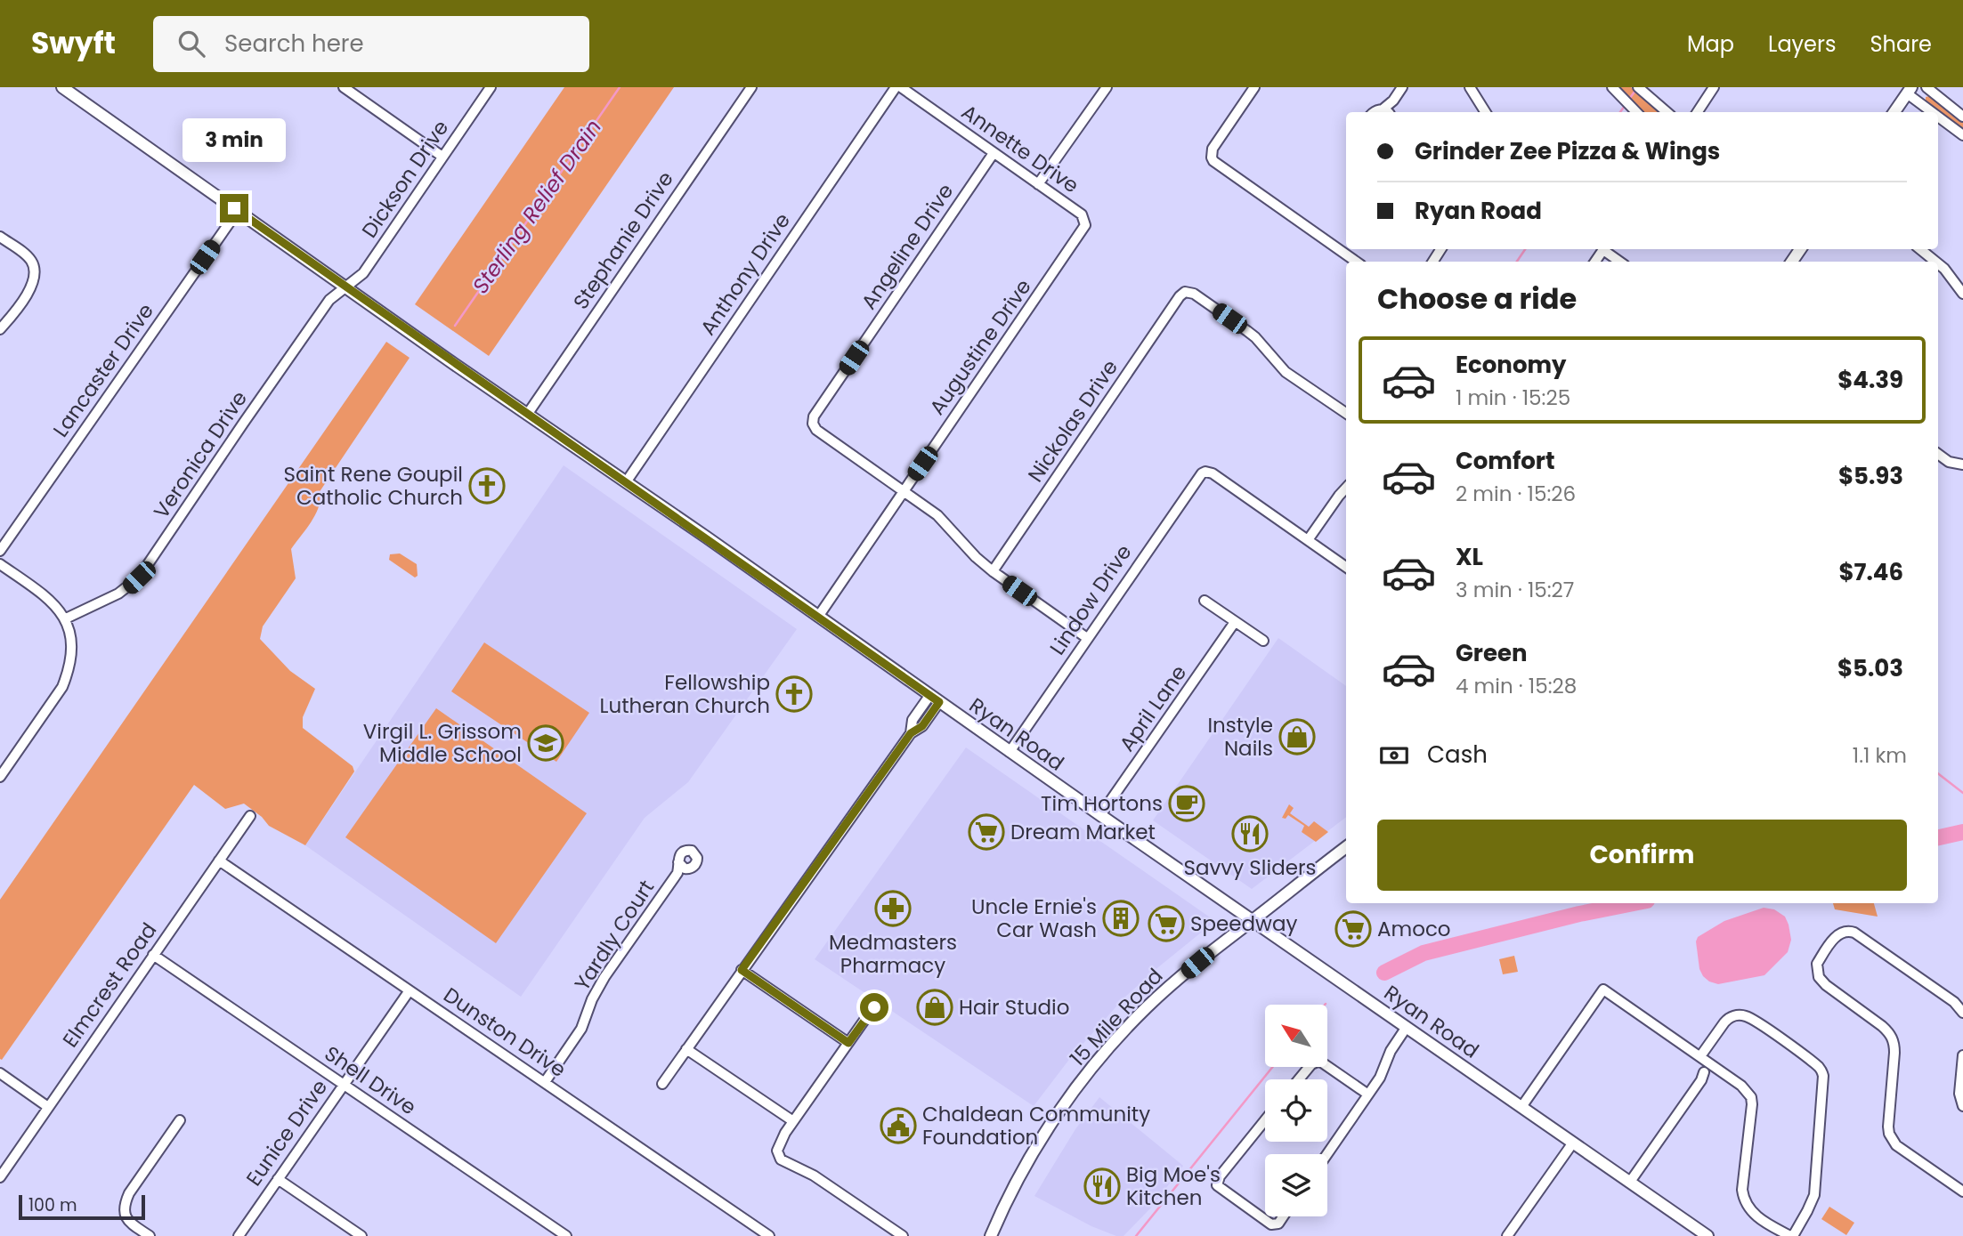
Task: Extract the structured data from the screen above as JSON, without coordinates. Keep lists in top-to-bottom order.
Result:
{
  "streets": {
    "main road": ["Ryan Road", "15 Mile Road"],
    "street": [
      "Annette Drive",
      "Dickson Drive",
      "Stephanie Drive",
      "Angeline Drive",
      "Anthony Drive",
      "Augustine Drive",
      "Lancaster Drive",
      "Nickolas Drive",
      "Veronica Drive",
      "Lindow Drive",
      "April Lane",
      "Yardly Court",
      "Elmcrest Road",
      "Dunston Drive",
      "Shell Drive",
      "Eunice Drive"
    ]
  },
  "crossings": [
    ["Annette Drive", "Angeline Drive"],
    ["Annette Drive", "Augustine Drive"],
    ["Dickson Drive", "Veronica Drive"],
    ["Dickson Drive", "Ryan Road"],
    ["Stephanie Drive", "Ryan Road"],
    ["Angeline Drive", "Augustine Drive"],
    ["Anthony Drive", "Ryan Road"],
    ["Augustine Drive", "Ryan Road"],
    ["Lancaster Drive", "Ryan Road"],
    ["Veronica Drive", "Ryan Road"],
    ["Lindow Drive", "Ryan Road"],
    ["April Lane", "Ryan Road"],
    ["Ryan Road", "15 Mile Road"],
    ["Yardly Court", "Dunston Drive"],
    ["Elmcrest Road", "Dunston Drive"],
    ["Elmcrest Road", "Shell Drive"],
    ["Dunston Drive", "Eunice Drive"],
    ["Shell Drive", "Eunice Drive"]
  ],
  "water": ["Sterling Relief Drain"],
  "places": {
    "church": ["Saint Rene Goupil Catholic Church", "Fellowship Lutheran Church"],
    "shop": ["Instyle Nails", "Hair Studio"],
    "school or university": ["Virgil L. Grissom Middle School"],
    "cafe": ["Tim Hortons"],
    "supermarket": ["Dream Market", "Speedway", "Amoco"],
    "restaurant": ["Savvy Sliders", "Big Moe's Kitchen"],
    "pharmacy": ["Medmasters Pharmacy"],
    "building": ["Uncle Ernie's Car Wash"],
    "public building": ["Chaldean Community Foundation"]
  },
  "scale_bar": "100 m",
  "north": "top left",
  "page": {
    "header": "Swyft",
    "search": "Search here",
    "nav": ["Map", "Layers", "Share"],
    "banner": ["Grinder Zee Pizza & Wings", "Ryan Road"],
    "bubble": "3 min",
    "heading": "Choose a ride",
    "list": [
      {
        "name": "Economy",
        "note": "1 min · 15:25",
        "value": "$4.39"
      },
      {
        "name": "Comfort",
        "note": "2 min · 15:26",
        "value": "$5.93"
      },
      {
        "name": "XL",
        "note": "3 min · 15:27",
        "value": "$7.46"
      },
      {
        "name": "Green",
        "note": "4 min · 15:28",
        "value": "$5.03"
      }
    ],
    "pay": ["Cash", "1.1 km"],
    "buttons": "Confirm",
    "scale": "100 m"
  }
}
